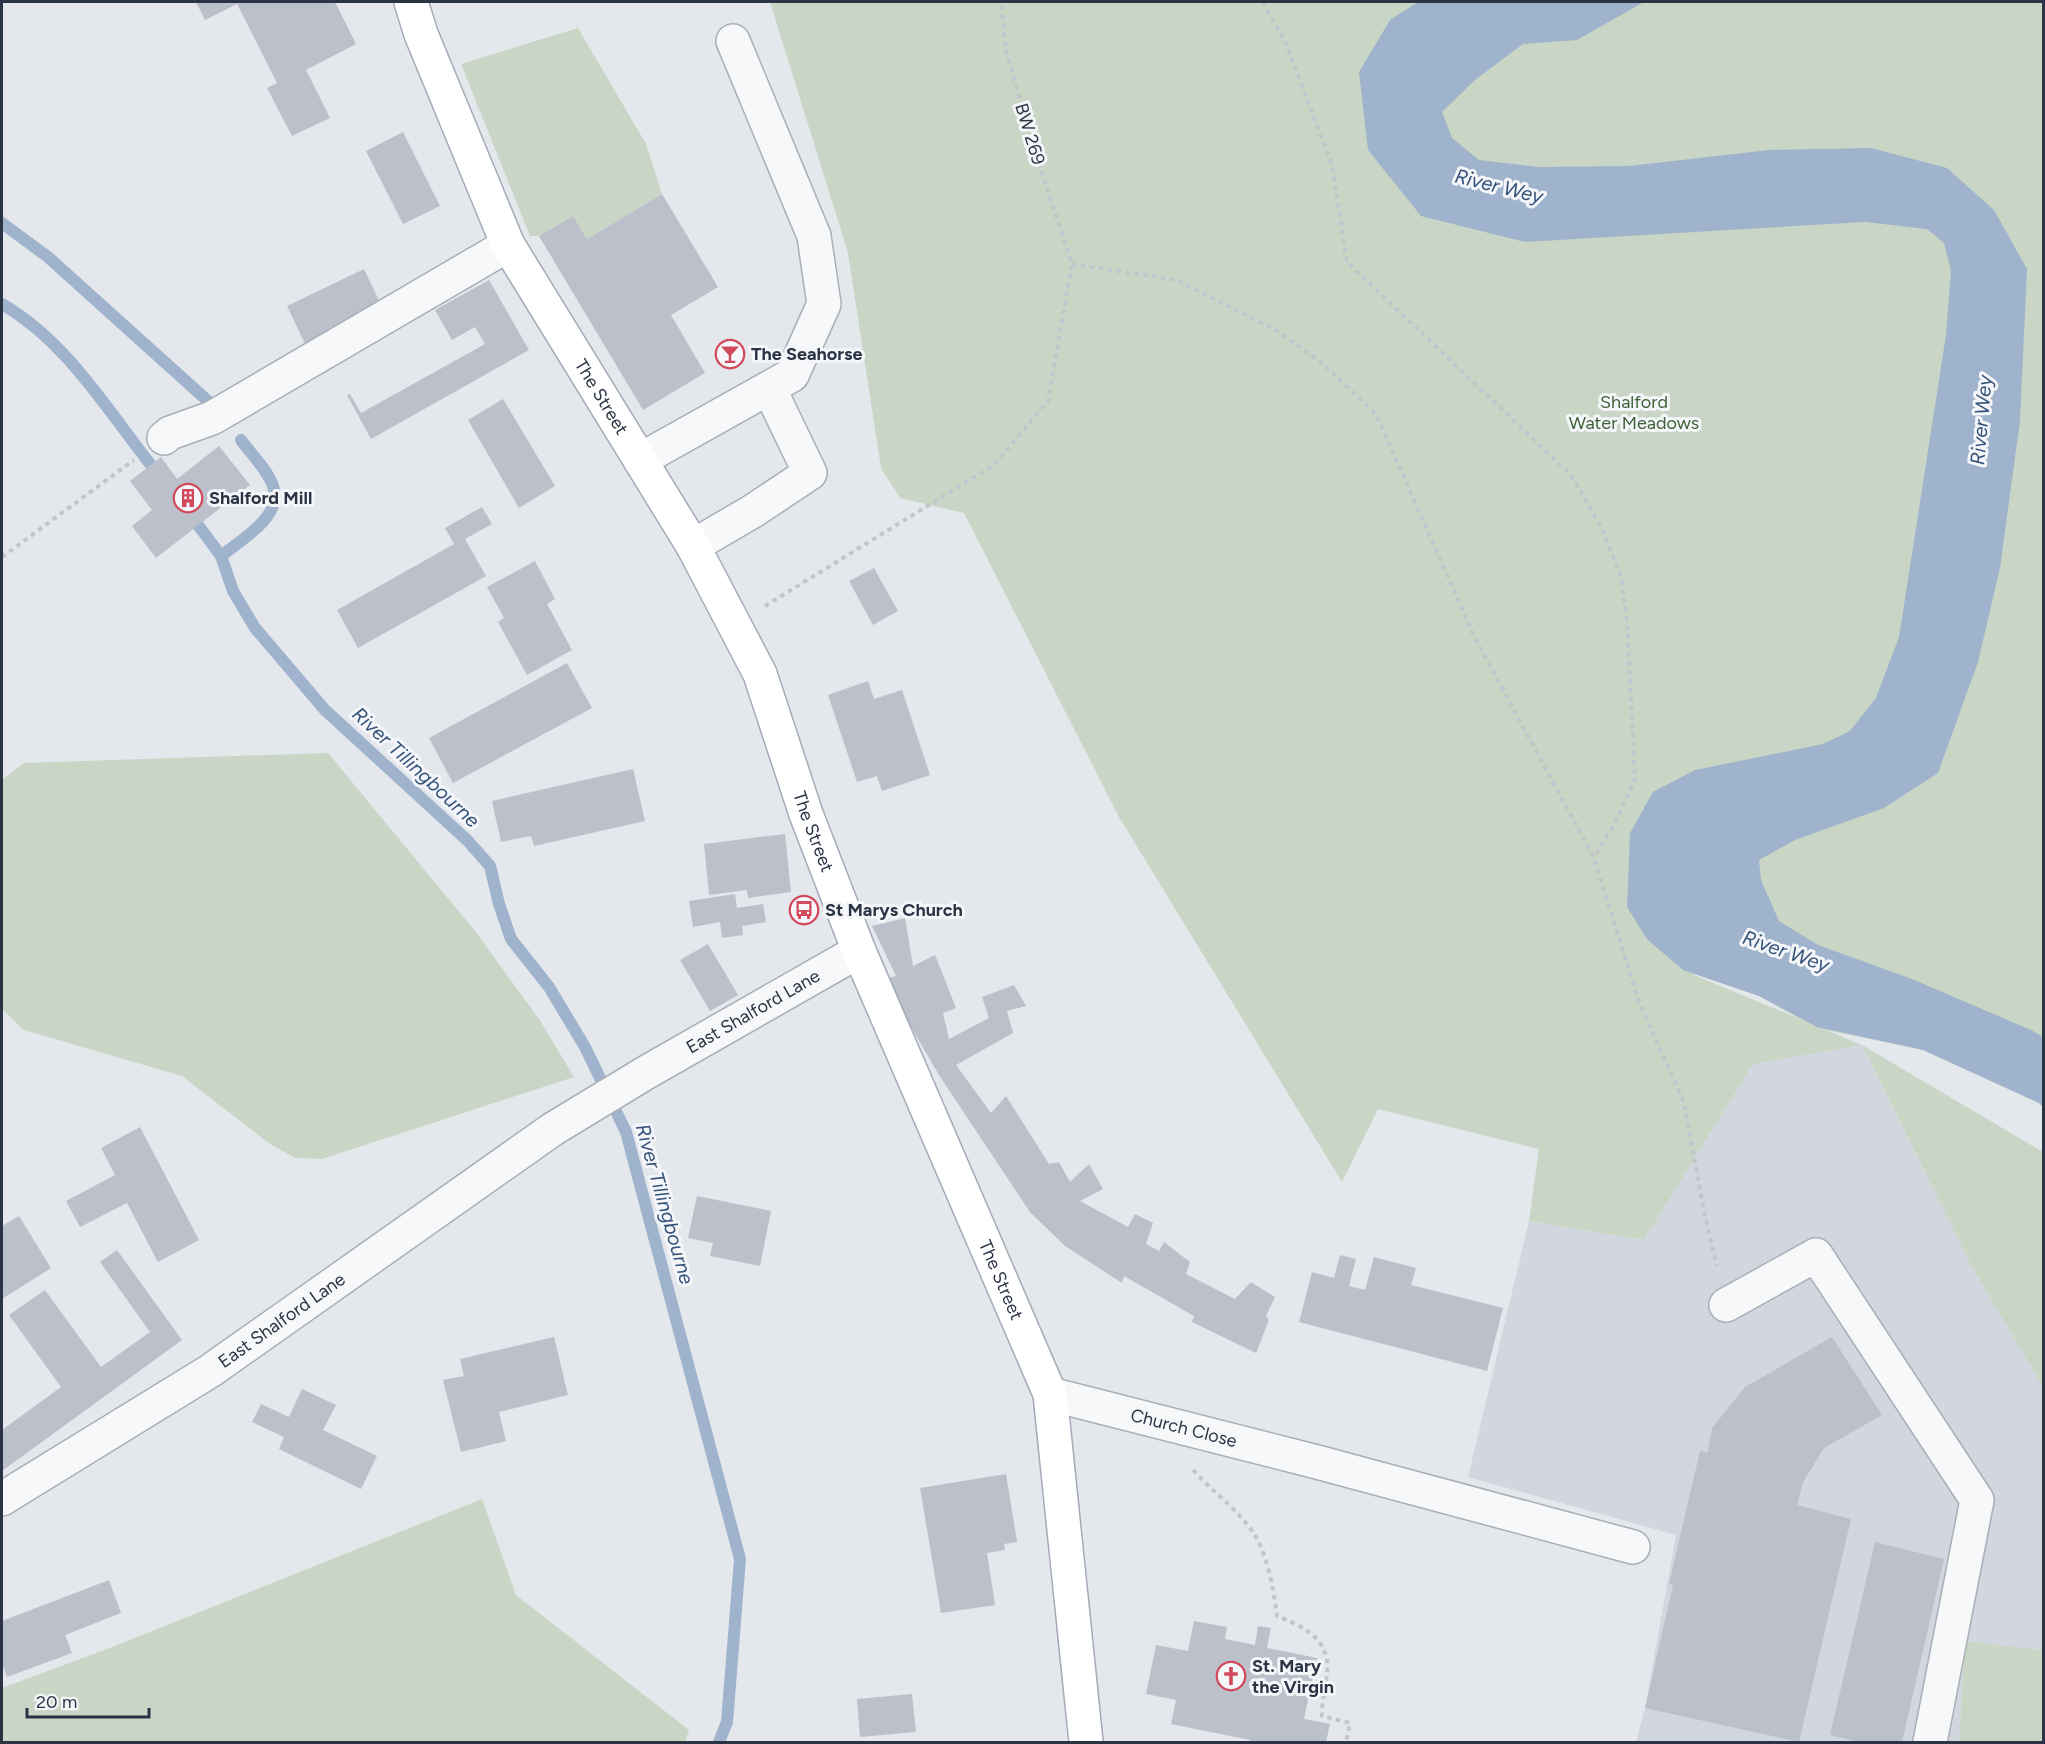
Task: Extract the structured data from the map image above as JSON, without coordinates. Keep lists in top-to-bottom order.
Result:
{
  "streets": {
    "main road": ["The Street"],
    "street": ["East Shalford Lane", "Church Close"],
    "path": ["BW 269"]
  },
  "crossings": [
    ["The Street", "East Shalford Lane"],
    ["The Street", "Church Close"]
  ],
  "water": ["River Wey", "River Tillingbourne"],
  "parks": ["Shalford Water Meadows"],
  "places": {
    "bar": ["The Seahorse"],
    "building": ["Shalford Mill"],
    "bus stop": ["St Marys Church"],
    "church": ["St. Mary the Virgin"]
  },
  "scale_bar": "20 m"
}
